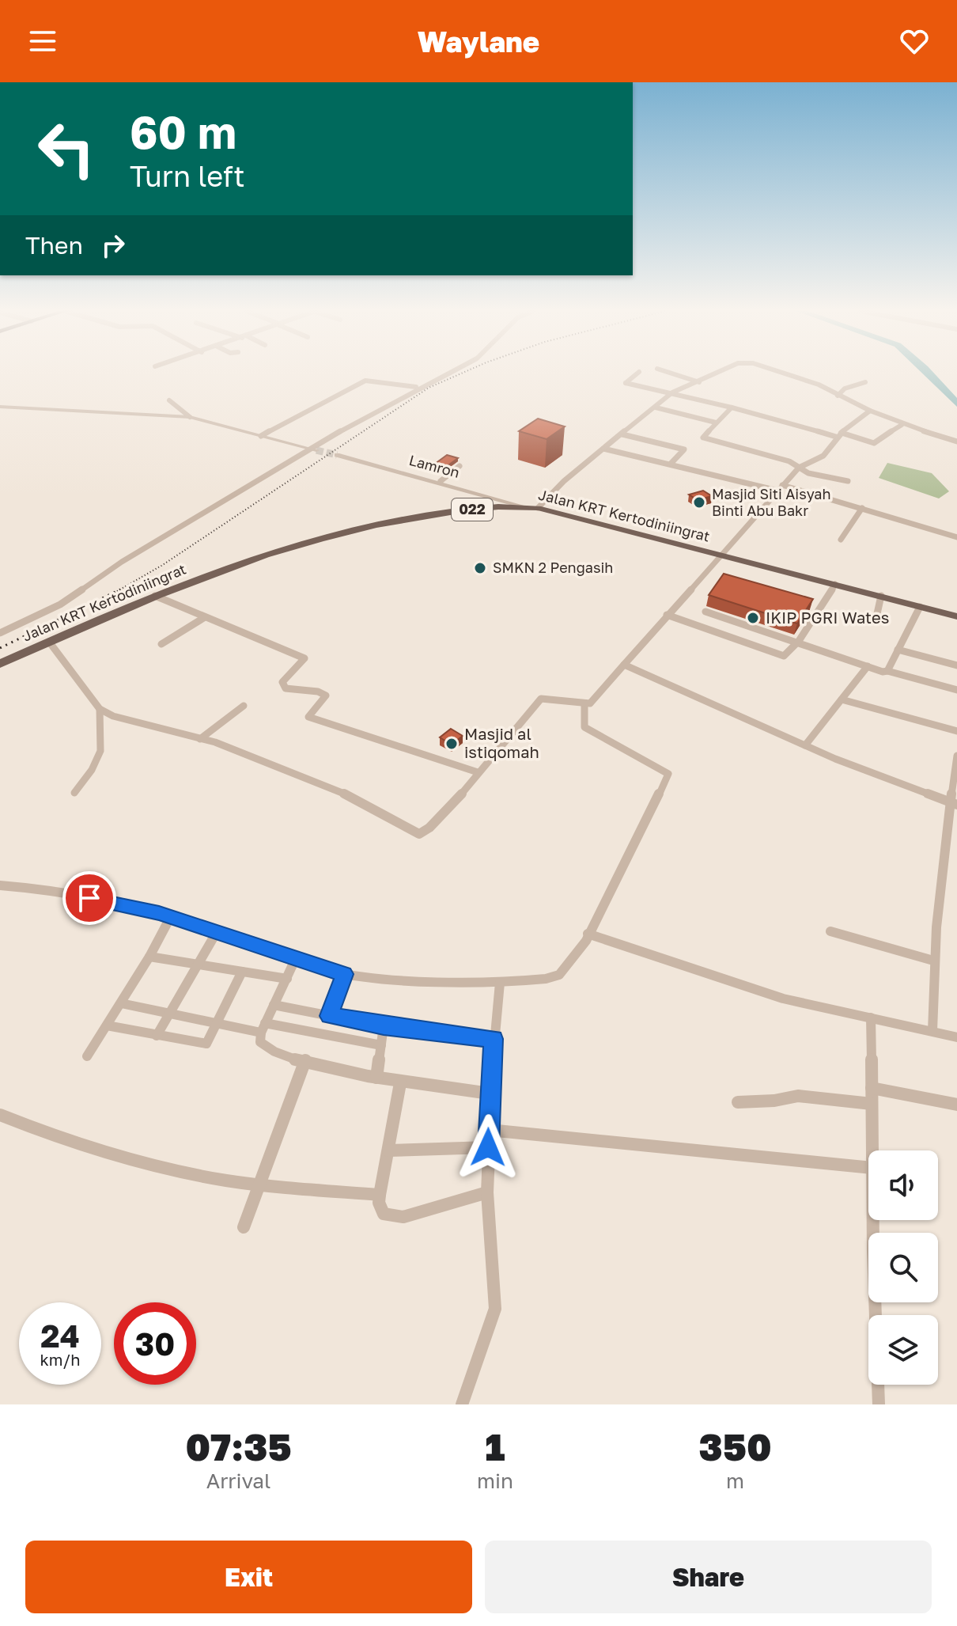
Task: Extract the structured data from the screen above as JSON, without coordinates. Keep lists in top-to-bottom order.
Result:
{
  "streets": {
    "main road": ["022", "Jalan KRT Kertodiniingrat"],
    "street": ["Lamron"]
  },
  "crossings": [
    ["Lamron", "Jalan KRT Kertodiniingrat"]
  ],
  "places": [
    "Masjid Siti Aisyah Binti Abu Bakr",
    "SMKN 2 Pengasih",
    "IKIP PGRI Wates",
    "Masjid al istiqomah"
  ],
  "page": {
    "header": "Waylane",
    "turn": ["60 m", "Turn left"],
    "then": "Then",
    "speed": "24 km/h",
    "limit": "30",
    "eta": [
      "07:35",
      "Arrival",
      "1",
      "min",
      "350",
      "m"
    ],
    "buttons": ["Exit", "Share"]
  }
}
